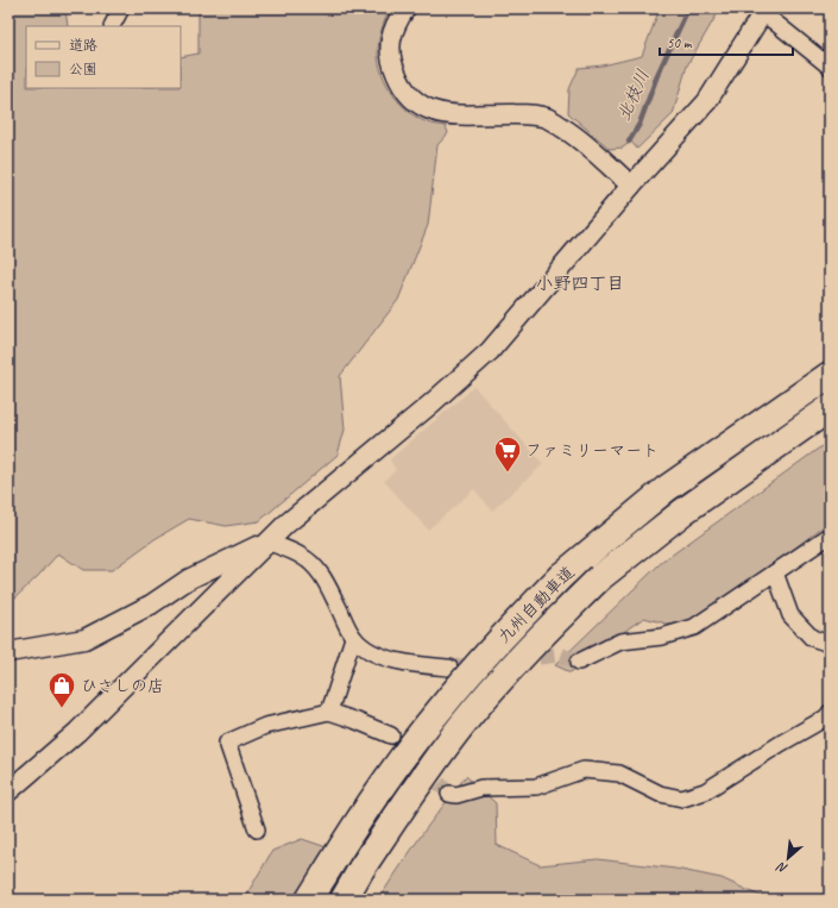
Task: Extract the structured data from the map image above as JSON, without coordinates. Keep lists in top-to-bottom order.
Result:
{
  "streets": {
    "highway": ["九州自動車道"]
  },
  "districts": ["小野四丁目"],
  "water": ["北枝川"],
  "places": {
    "supermarket": ["ファミリーマート"],
    "shop": ["ひさしの店"]
  },
  "legend": ["道路", "公園"],
  "scale_bar": "50 m",
  "north": "bottom left"
}
